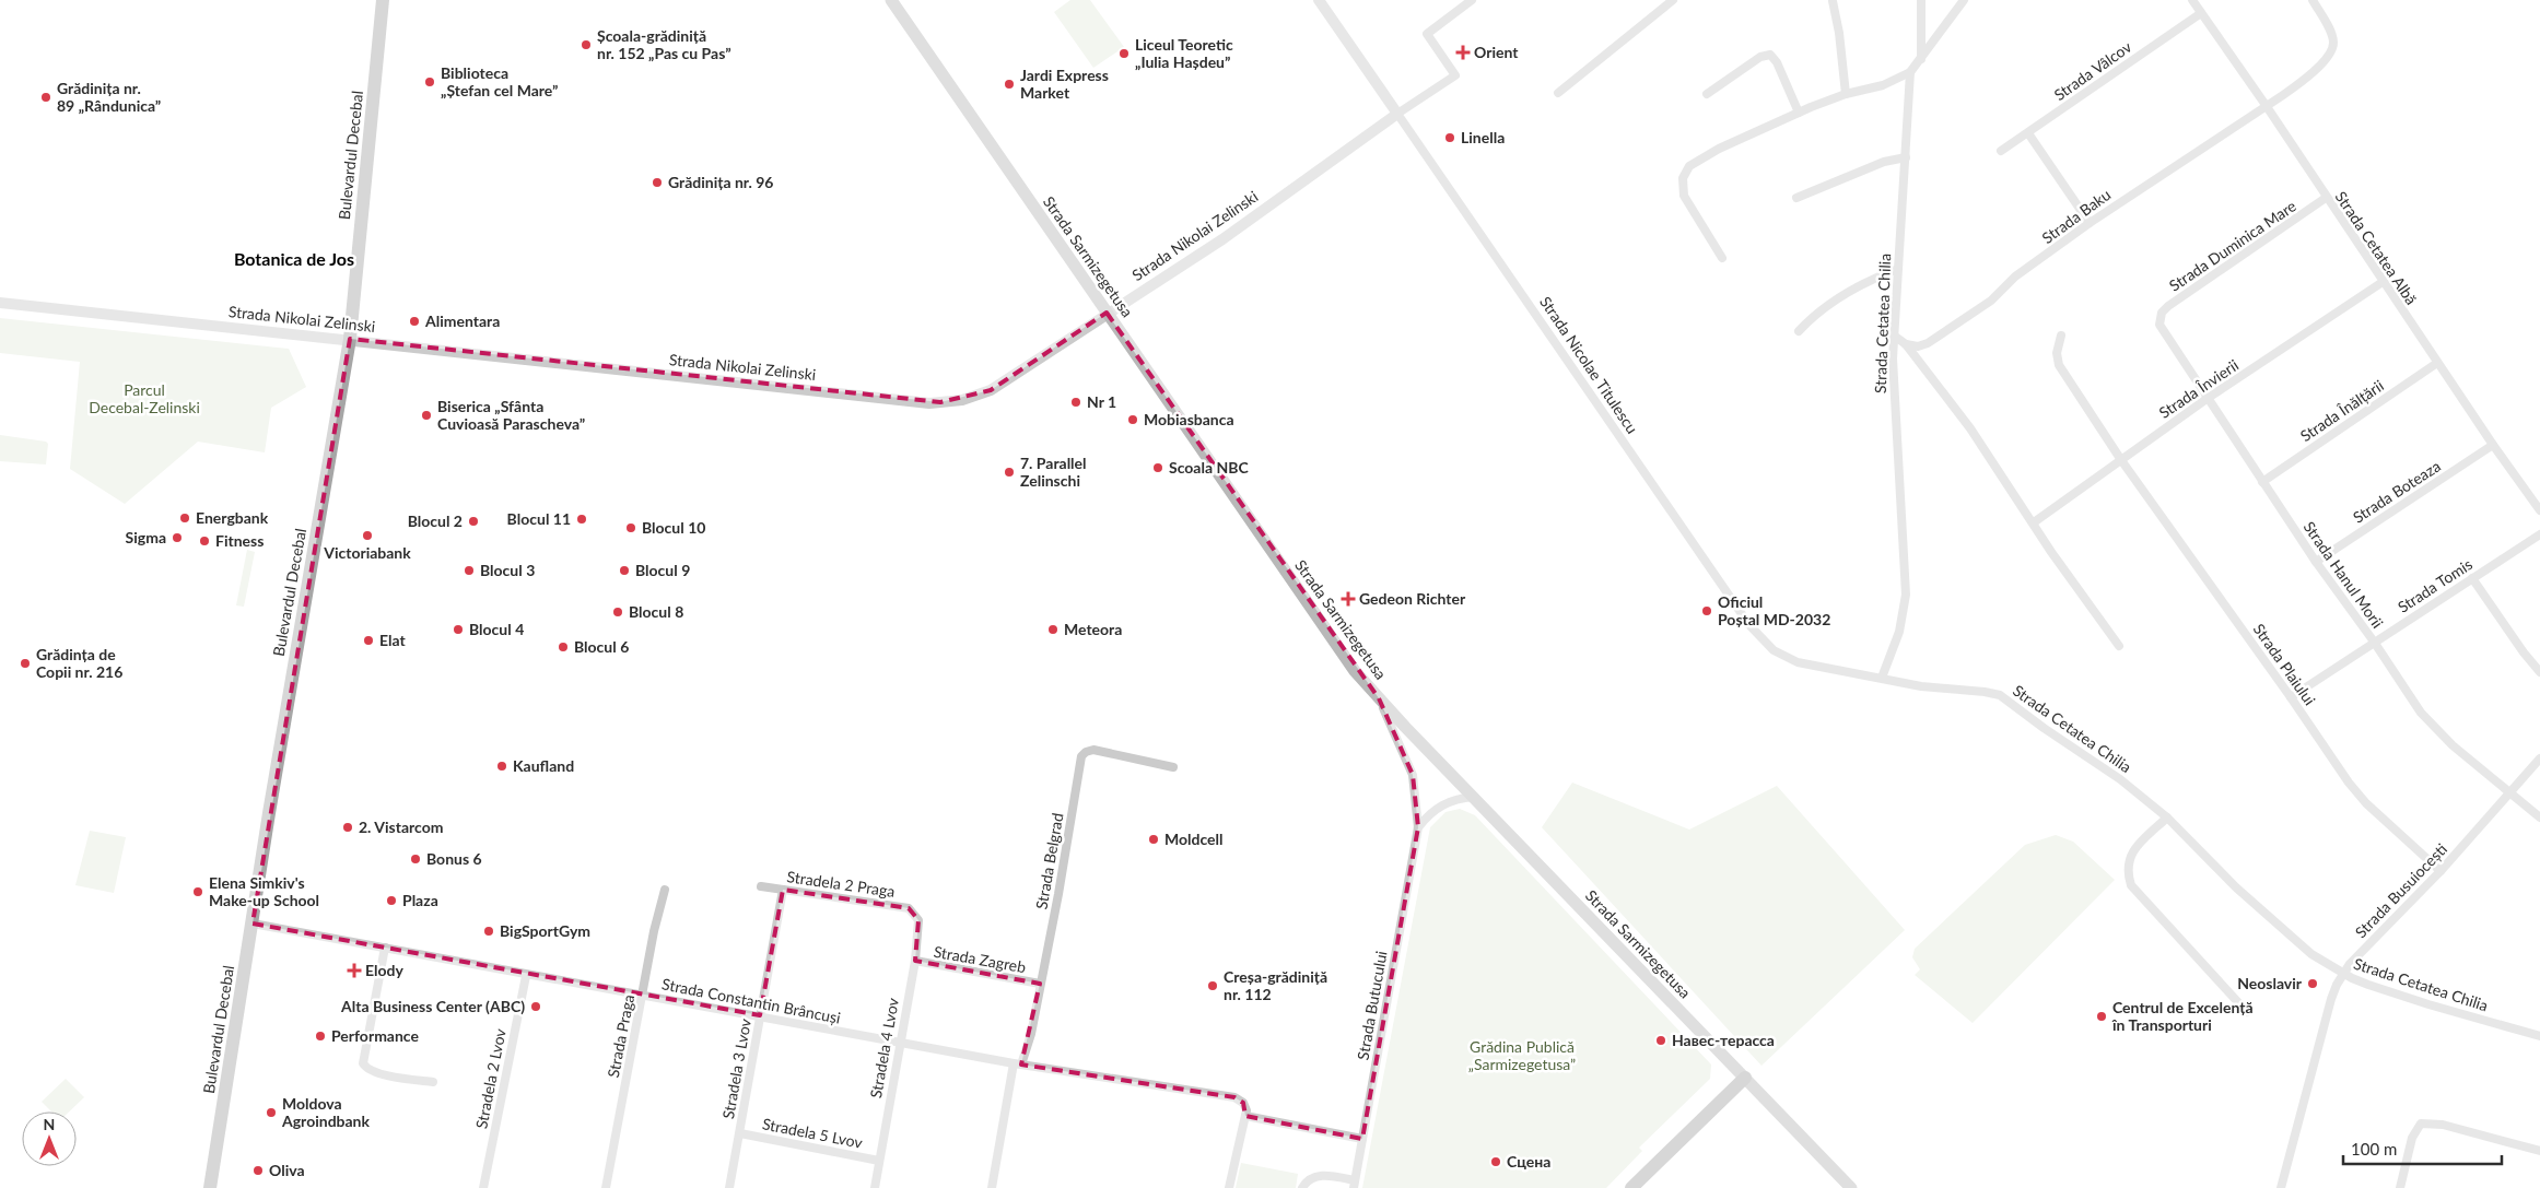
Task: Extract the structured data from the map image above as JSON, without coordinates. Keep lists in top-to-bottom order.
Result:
{
  "streets": {
    "main road": ["Bulevardul Decebal", "Strada Sarmizegetusa"],
    "street": [
      "Strada Vâlcov",
      "Strada Baku",
      "Strada Nikolai Zelinski",
      "Strada Duminica Mare",
      "Strada Cetatea Albă",
      "Strada Cetatea Chilia",
      "Strada Nicolae Titulescu",
      "Strada Învierii",
      "Strada Înălțării",
      "Strada Boteaza",
      "Strada Hanul Morii",
      "Strada Tomis",
      "Strada Plaiului",
      "Strada Belgrad",
      "Stradela 2 Praga",
      "Strada Busuiocești",
      "Strada Zagreb",
      "Strada Constantin Brâncuși",
      "Strada Butucului",
      "Strada Praga",
      "Stradela 4 Lvov",
      "Stradela 3 Lvov",
      "Stradela 2 Lvov",
      "Stradela 5 Lvov"
    ]
  },
  "crossings": [
    ["Strada Vâlcov", "Strada Cetatea Albă"],
    ["Bulevardul Decebal", "Strada Nikolai Zelinski"],
    ["Bulevardul Decebal", "Strada Constantin Brâncuși"],
    ["Strada Baku", "Strada Cetatea Albă"],
    ["Strada Nikolai Zelinski", "Strada Sarmizegetusa"],
    ["Strada Nikolai Zelinski", "Strada Nicolae Titulescu"],
    ["Strada Duminica Mare", "Strada Cetatea Albă"],
    ["Strada Duminica Mare", "Strada Hanul Morii"],
    ["Strada Cetatea Albă", "Strada Învierii"],
    ["Strada Cetatea Albă", "Strada Înălțării"],
    ["Strada Cetatea Albă", "Strada Boteaza"],
    ["Strada Sarmizegetusa", "Strada Butucului"],
    ["Strada Cetatea Chilia", "Strada Nicolae Titulescu"],
    ["Strada Cetatea Chilia", "Strada Busuiocești"],
    ["Strada Învierii", "Strada Hanul Morii"],
    ["Strada Învierii", "Strada Plaiului"],
    ["Strada Înălțării", "Strada Hanul Morii"],
    ["Strada Boteaza", "Strada Hanul Morii"],
    ["Strada Hanul Morii", "Strada Tomis"],
    ["Strada Hanul Morii", "Strada Busuiocești"],
    ["Strada Tomis", "Strada Plaiului"],
    ["Strada Plaiului", "Strada Busuiocești"],
    ["Strada Belgrad", "Strada Zagreb"],
    ["Strada Belgrad", "Strada Constantin Brâncuși"],
    ["Stradela 2 Praga", "Stradela 4 Lvov"],
    ["Stradela 2 Praga", "Stradela 3 Lvov"],
    ["Strada Zagreb", "Stradela 4 Lvov"],
    ["Strada Constantin Brâncuși", "Strada Praga"],
    ["Strada Constantin Brâncuși", "Stradela 4 Lvov"],
    ["Strada Constantin Brâncuși", "Stradela 3 Lvov"],
    ["Strada Constantin Brâncuși", "Stradela 2 Lvov"],
    ["Stradela 4 Lvov", "Stradela 5 Lvov"],
    ["Stradela 3 Lvov", "Stradela 5 Lvov"]
  ],
  "districts": ["Botanica de Jos"],
  "parks": ["Parcul Decebal-Zelinski", "Grădina Publică „Sarmizegetusa”"],
  "places": {
    "other": [
      "Școala-grădiniță nr. 152 „Pas cu Pas”",
      "Liceul Teoretic „Iulia Hașdeu”",
      "Biblioteca „Ștefan cel Mare”",
      "Jardi Express Market",
      "Grădinița nr. 89 „Rândunica”",
      "Linella",
      "Grădinița nr. 96",
      "Alimentara",
      "Nr 1",
      "Biserica „Sfânta Cuvioasă Parascheva”",
      "Mobiasbanca",
      "Scoala NBC",
      "7. Parallel Zelinschi",
      "Energbank",
      "Blocul 11",
      "Blocul 2",
      "Blocul 10",
      "Victoriabank",
      "Sigma",
      "Fitness",
      "Blocul 3",
      "Blocul 9",
      "Oficiul Poștal MD-2032",
      "Blocul 8",
      "Blocul 4",
      "Meteora",
      "Elat",
      "Blocul 6",
      "Grădința de Copii nr. 216",
      "Kaufland",
      "2. Vistarcom",
      "Moldcell",
      "Bonus 6",
      "Elena Simkiv's Make-up School",
      "Plaza",
      "BigSportGym",
      "Neoslavir",
      "Creșa-grădiniță nr. 112",
      "Alta Business Center (ABC)",
      "Centrul de Excelență în Transporturi",
      "Performance",
      "Навес-терасса",
      "Moldova Agroindbank",
      "Сцена",
      "Oliva"
    ],
    "health": ["Orient", "Gedeon Richter", "Elody"]
  },
  "scale_bar": "100 m",
  "north": "top"
}
